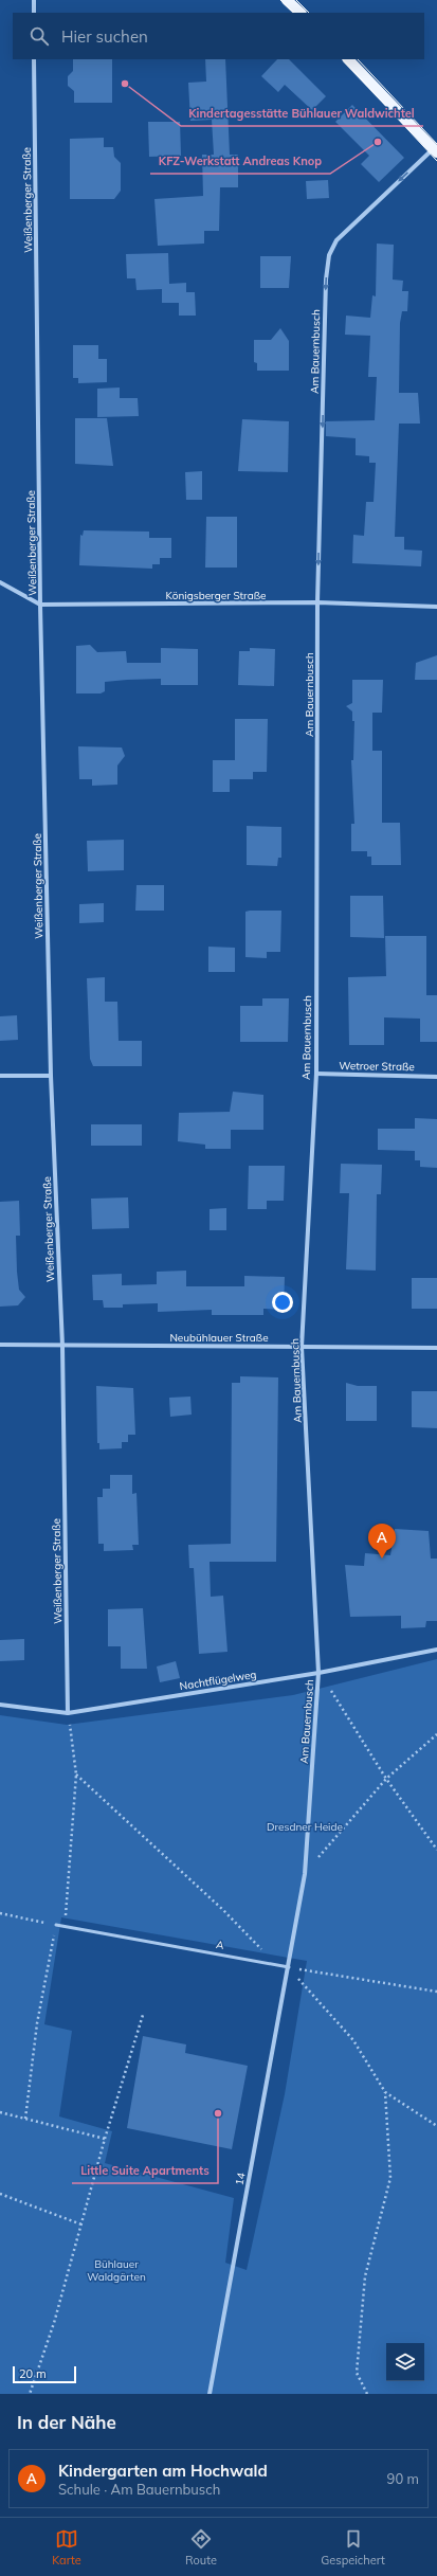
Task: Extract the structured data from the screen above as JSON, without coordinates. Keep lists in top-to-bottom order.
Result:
{
  "streets": {
    "street": [
      "Weißenberger Straße",
      "Am Bauernbusch",
      "Königsberger Straße",
      "Wetroer Straße",
      "Neubühlauer Straße",
      "Nachtflügelweg",
      "14"
    ],
    "lane": ["A"]
  },
  "crossings": [
    ["Weißenberger Straße", "Königsberger Straße"],
    ["Weißenberger Straße", "Neubühlauer Straße"],
    ["Weißenberger Straße", "Nachtflügelweg"],
    ["Am Bauernbusch", "Königsberger Straße"],
    ["Am Bauernbusch", "Wetroer Straße"],
    ["Am Bauernbusch", "Neubühlauer Straße"],
    ["Am Bauernbusch", "Nachtflügelweg"],
    ["Am Bauernbusch", "A"],
    ["Am Bauernbusch", "14"],
    ["A", "14"]
  ],
  "parks": ["Dresdner Heide", "Bühlauer Waldgärten"],
  "places": ["Kindertagesstätte Bühlauer Waldwichtel", "KFZ-Werkstatt Andreas Knop", "Little Suite Apartments"],
  "scale_bar": "20 m",
  "page": {
    "search": "Hier suchen",
    "pins": "A",
    "scale": "20 m",
    "heading": "In der Nähe",
    "list": [
      {
        "mark": "A",
        "name": "Kindergarten am Hochwald",
        "note": "Schule · Am Bauernbusch",
        "value": "90 m"
      }
    ],
    "nav": ["Karte", "Route", "Gespeichert"]
  }
}
